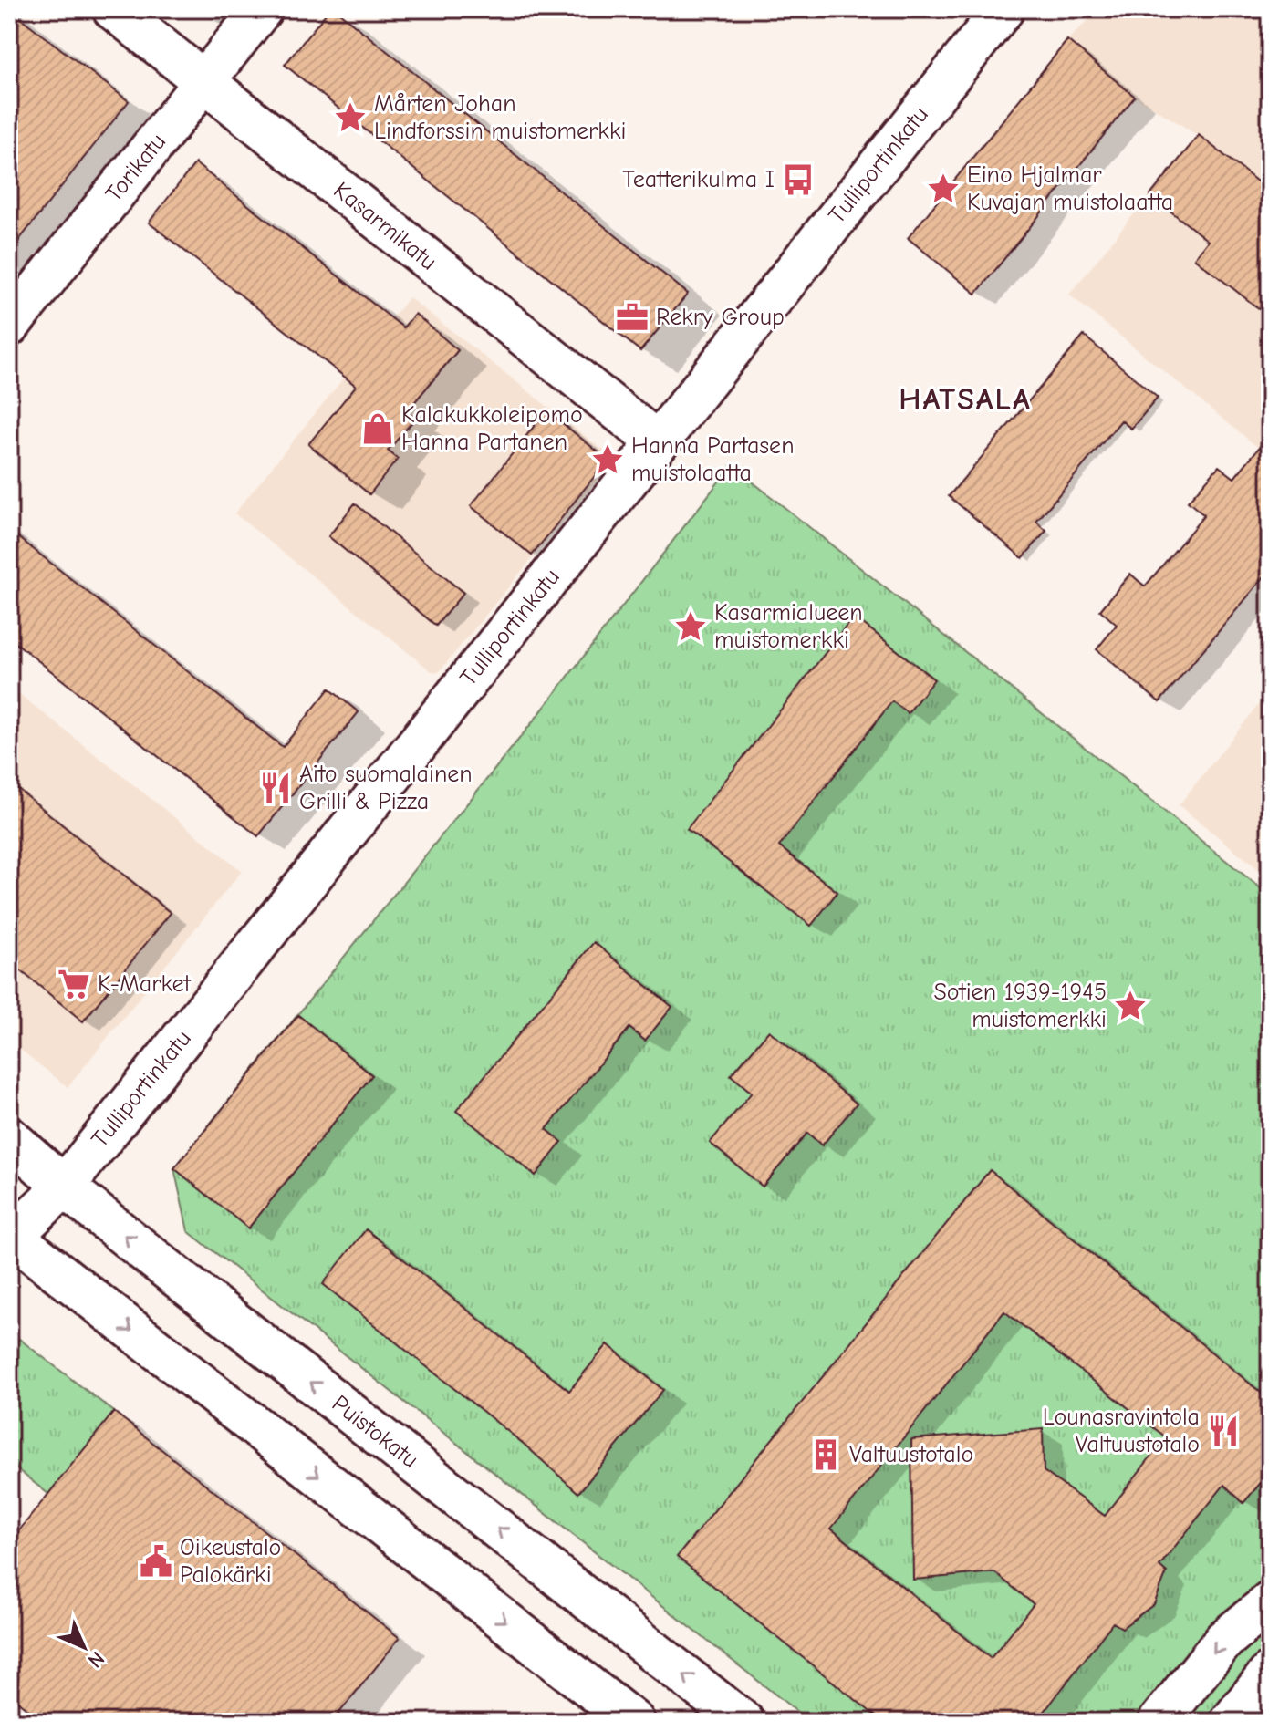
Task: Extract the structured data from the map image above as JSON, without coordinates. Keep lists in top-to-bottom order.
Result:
{
  "streets": {
    "main road": [
      "Tulliportinkatu",
      "Torikatu",
      "Kasarmikatu",
      "Puistokatu"
    ]
  },
  "crossings": [
    ["Tulliportinkatu", "Kasarmikatu"],
    ["Tulliportinkatu", "Puistokatu"],
    ["Torikatu", "Kasarmikatu"]
  ],
  "districts": ["HATSALA"],
  "places": {
    "place": [
      "Mårten Johan Lindforssin muistomerkki",
      "Eino Hjalmar Kuvajan muistolaatta",
      "Hanna Partasen muistolaatta",
      "Kasarmialueen muistomerkki",
      "Sotien 1939-1945 muistomerkki"
    ],
    "bus stop": ["Teatterikulma I"],
    "office": ["Rekry Group"],
    "shop": ["Kalakukkoleipomo Hanna Partanen"],
    "restaurant": ["Aito suomalainen Grilli & Pizza", "Lounasravintola Valtuustotalo"],
    "supermarket": ["K-Market"],
    "building": ["Valtuustotalo"],
    "public building": ["Oikeustalo Palokärki"]
  },
  "north": "bottom right"
}
